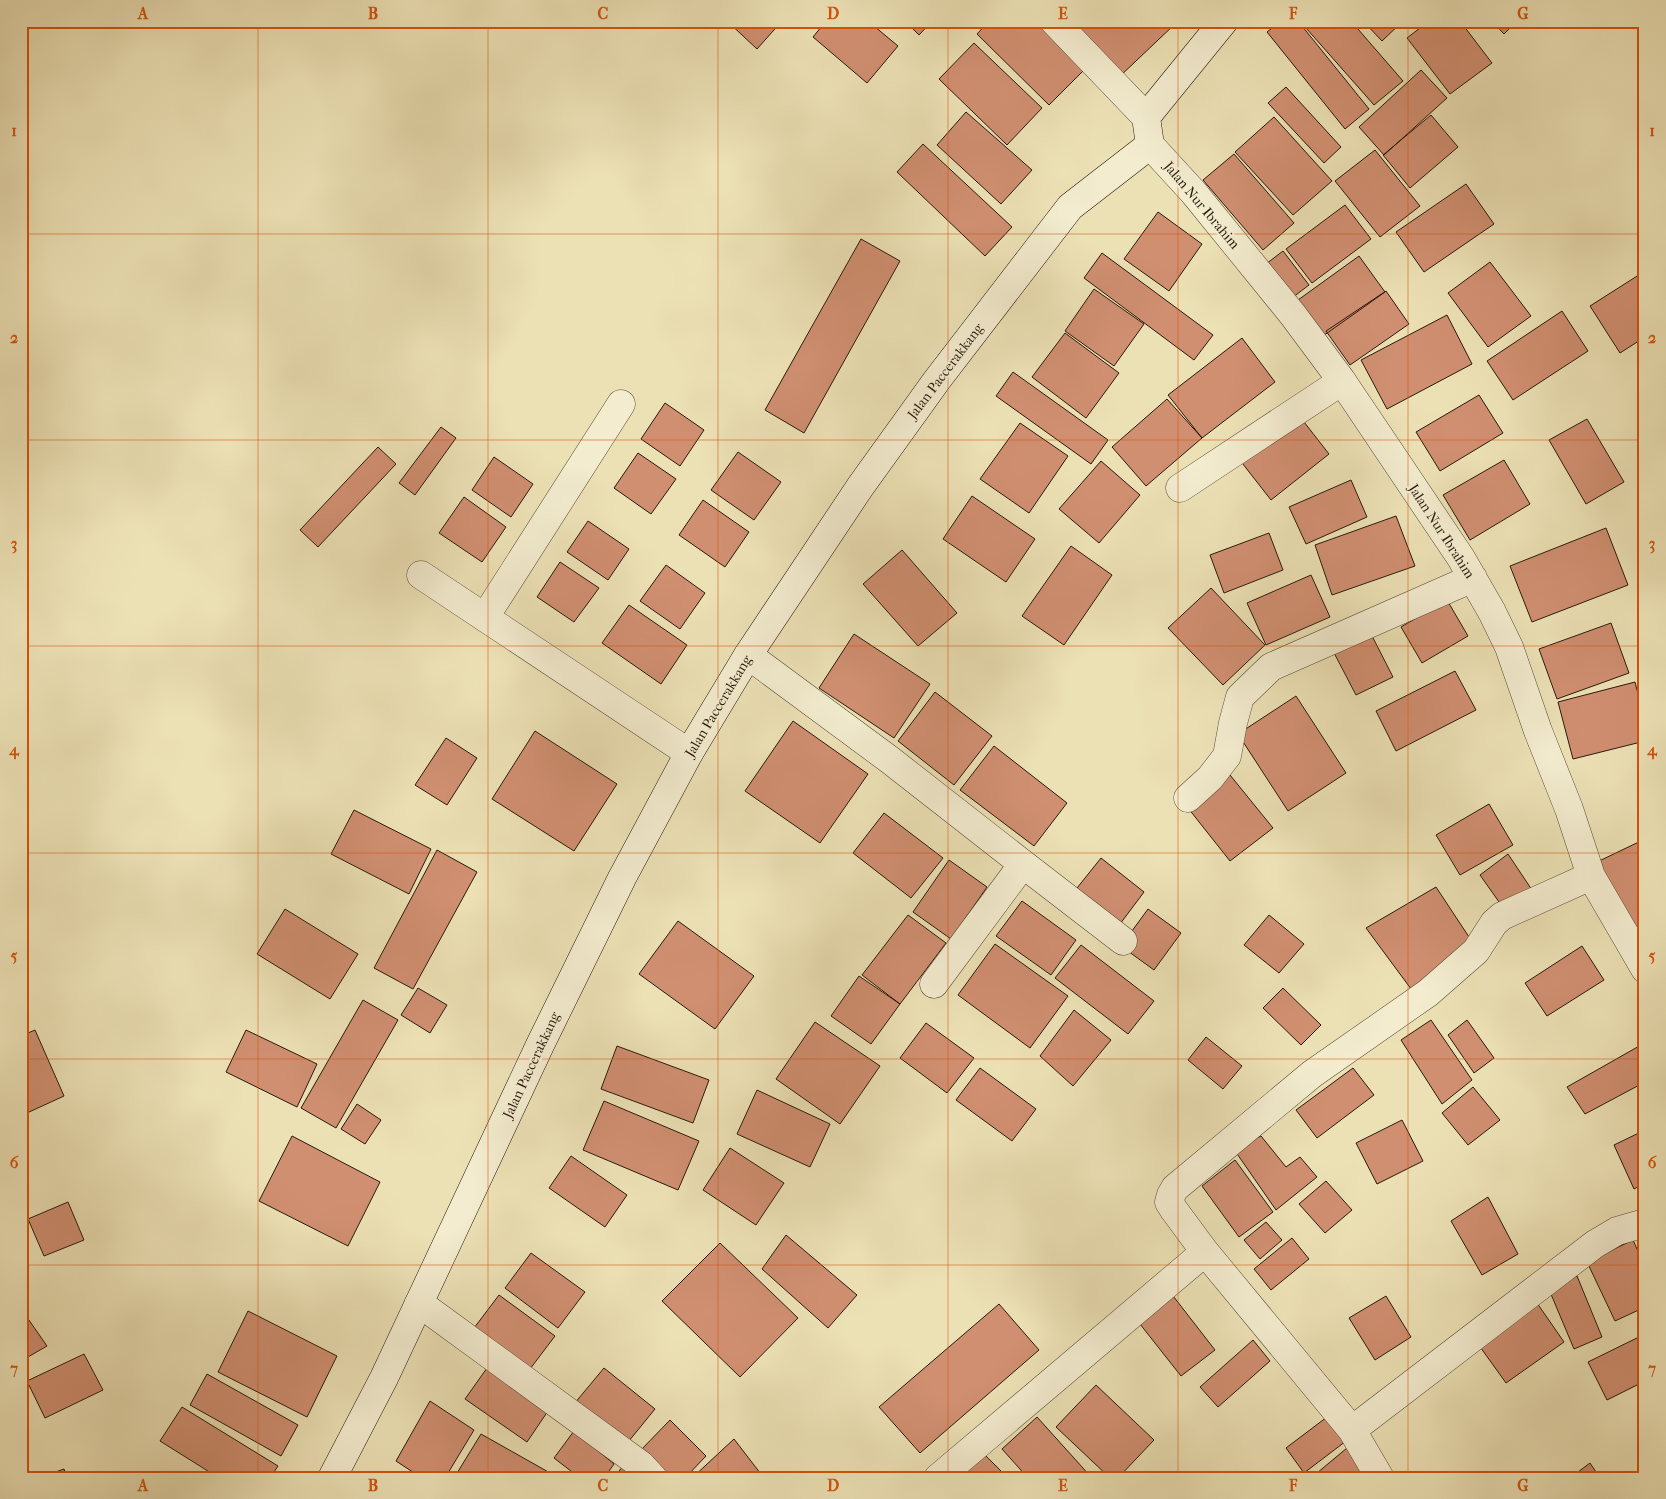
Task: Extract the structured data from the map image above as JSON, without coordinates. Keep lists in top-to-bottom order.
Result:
{
  "streets": {
    "street": ["Jalan Nur Ibrahim", "Jalan Paccerakkang"]
  },
  "crossings": [
    ["Jalan Nur Ibrahim", "Jalan Paccerakkang"]
  ],
  "grid": {
    "columns": [
      "A",
      "B",
      "C",
      "D",
      "E",
      "F",
      "G"
    ],
    "rows": [
      "1",
      "2",
      "3",
      "4",
      "5",
      "6",
      "7"
    ]
  }
}
